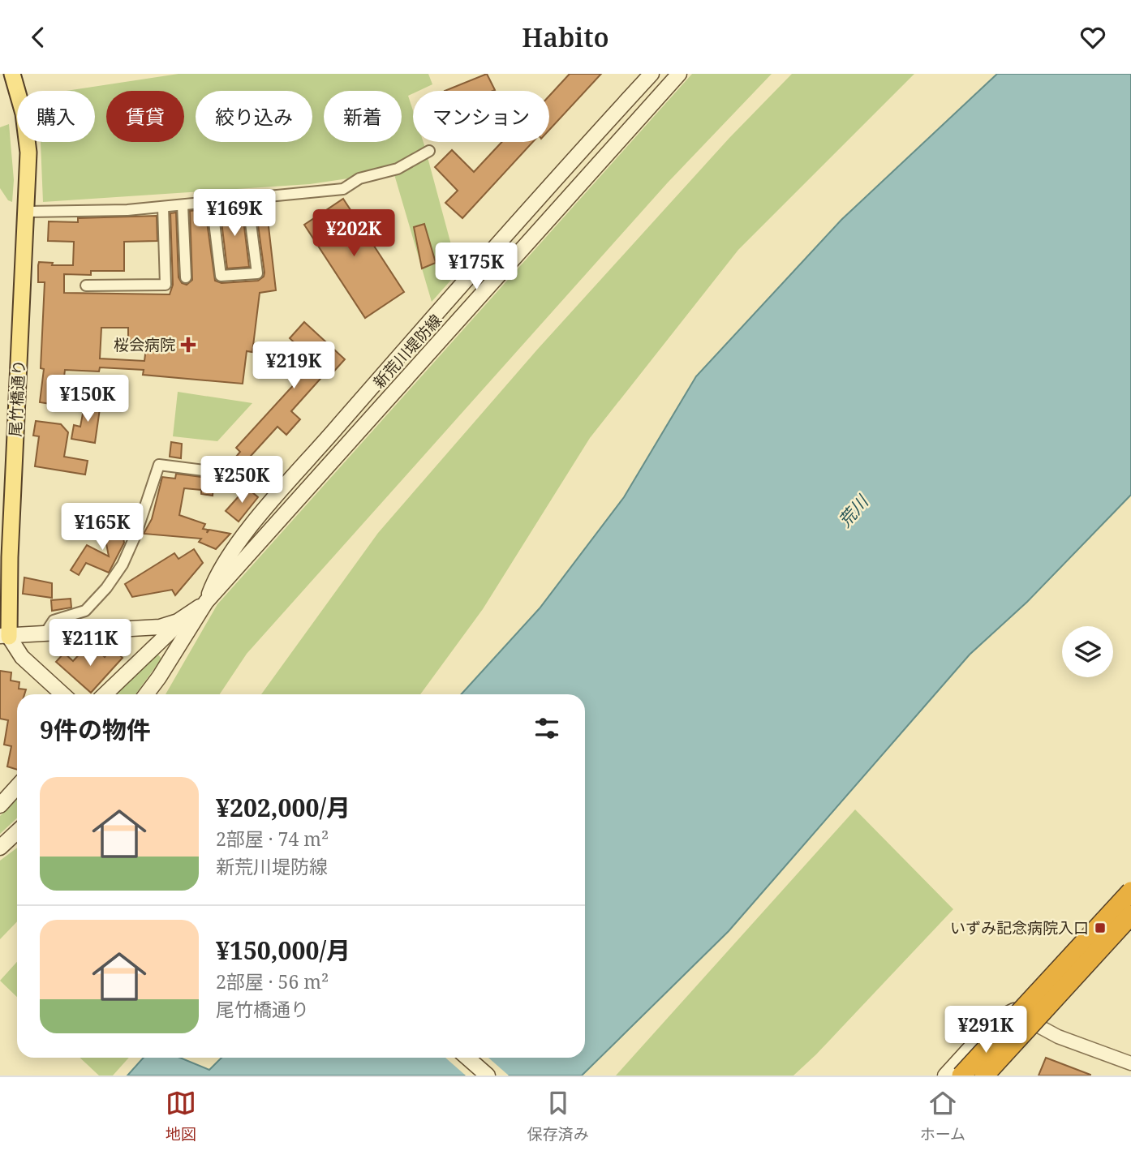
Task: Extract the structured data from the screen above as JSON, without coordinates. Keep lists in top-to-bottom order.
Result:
{
  "streets": {
    "main road": ["新荒川堤防線", "尾竹橋通り"]
  },
  "water": ["荒川"],
  "places": {
    "health": ["桜会病院"],
    "transit": ["いずみ記念病院入口"]
  },
  "page": {
    "header": "Habito",
    "chip": [
      "購入",
      "賃貸",
      "絞り込み",
      "新着",
      "マンション"
    ],
    "price": [
      "¥169K",
      "¥202K",
      "¥175K",
      "¥219K",
      "¥150K",
      "¥250K",
      "¥165K",
      "¥211K",
      "¥291K"
    ],
    "heading": "9件の物件",
    "list": [
      {
        "name": "¥202,000/月",
        "note": "2部屋 · 74 m² · 新荒川堤防線"
      },
      {
        "name": "¥150,000/月",
        "note": "2部屋 · 56 m² · 尾竹橋通り"
      }
    ],
    "tabs": ["地図", "保存済み", "ホーム"]
  }
}
